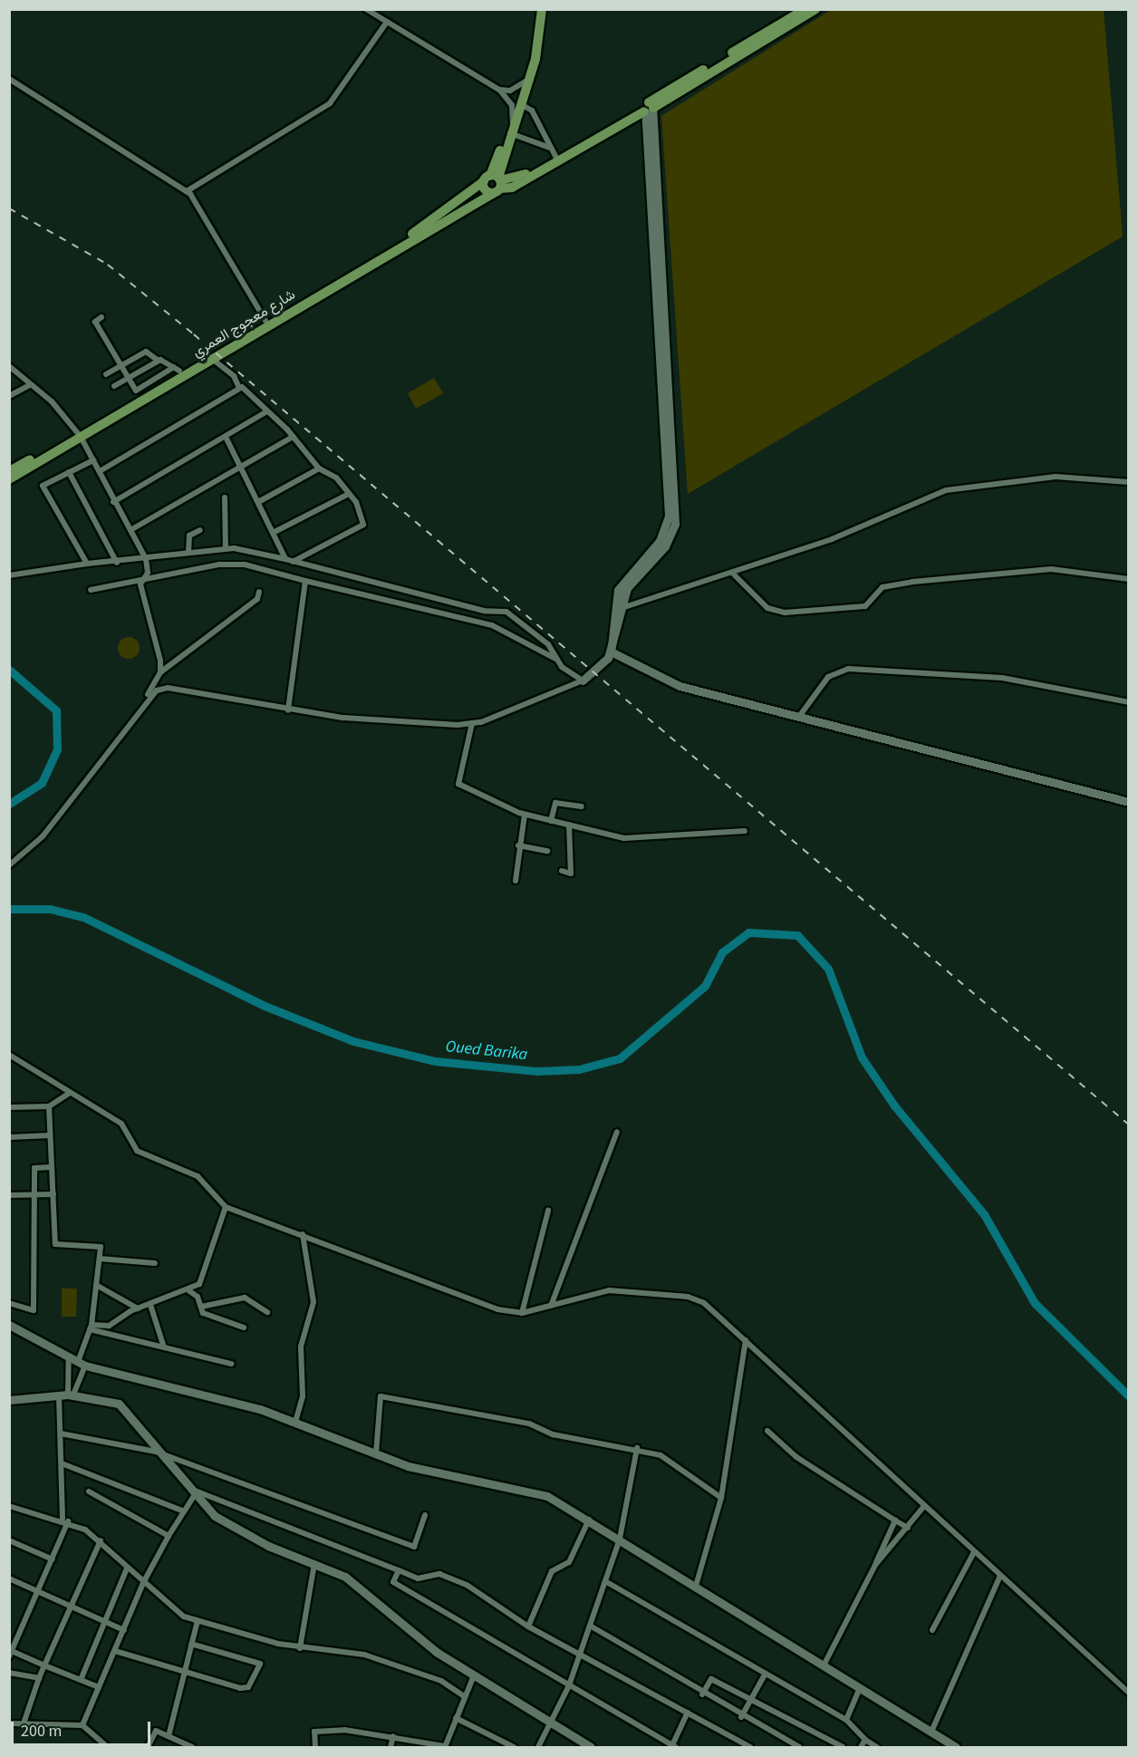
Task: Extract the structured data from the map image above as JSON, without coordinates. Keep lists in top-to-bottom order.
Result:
{
  "streets": {
    "main road": ["شارع معجوج العمري"]
  },
  "water": ["Oued Barika"],
  "scale_bar": "200 m"
}
